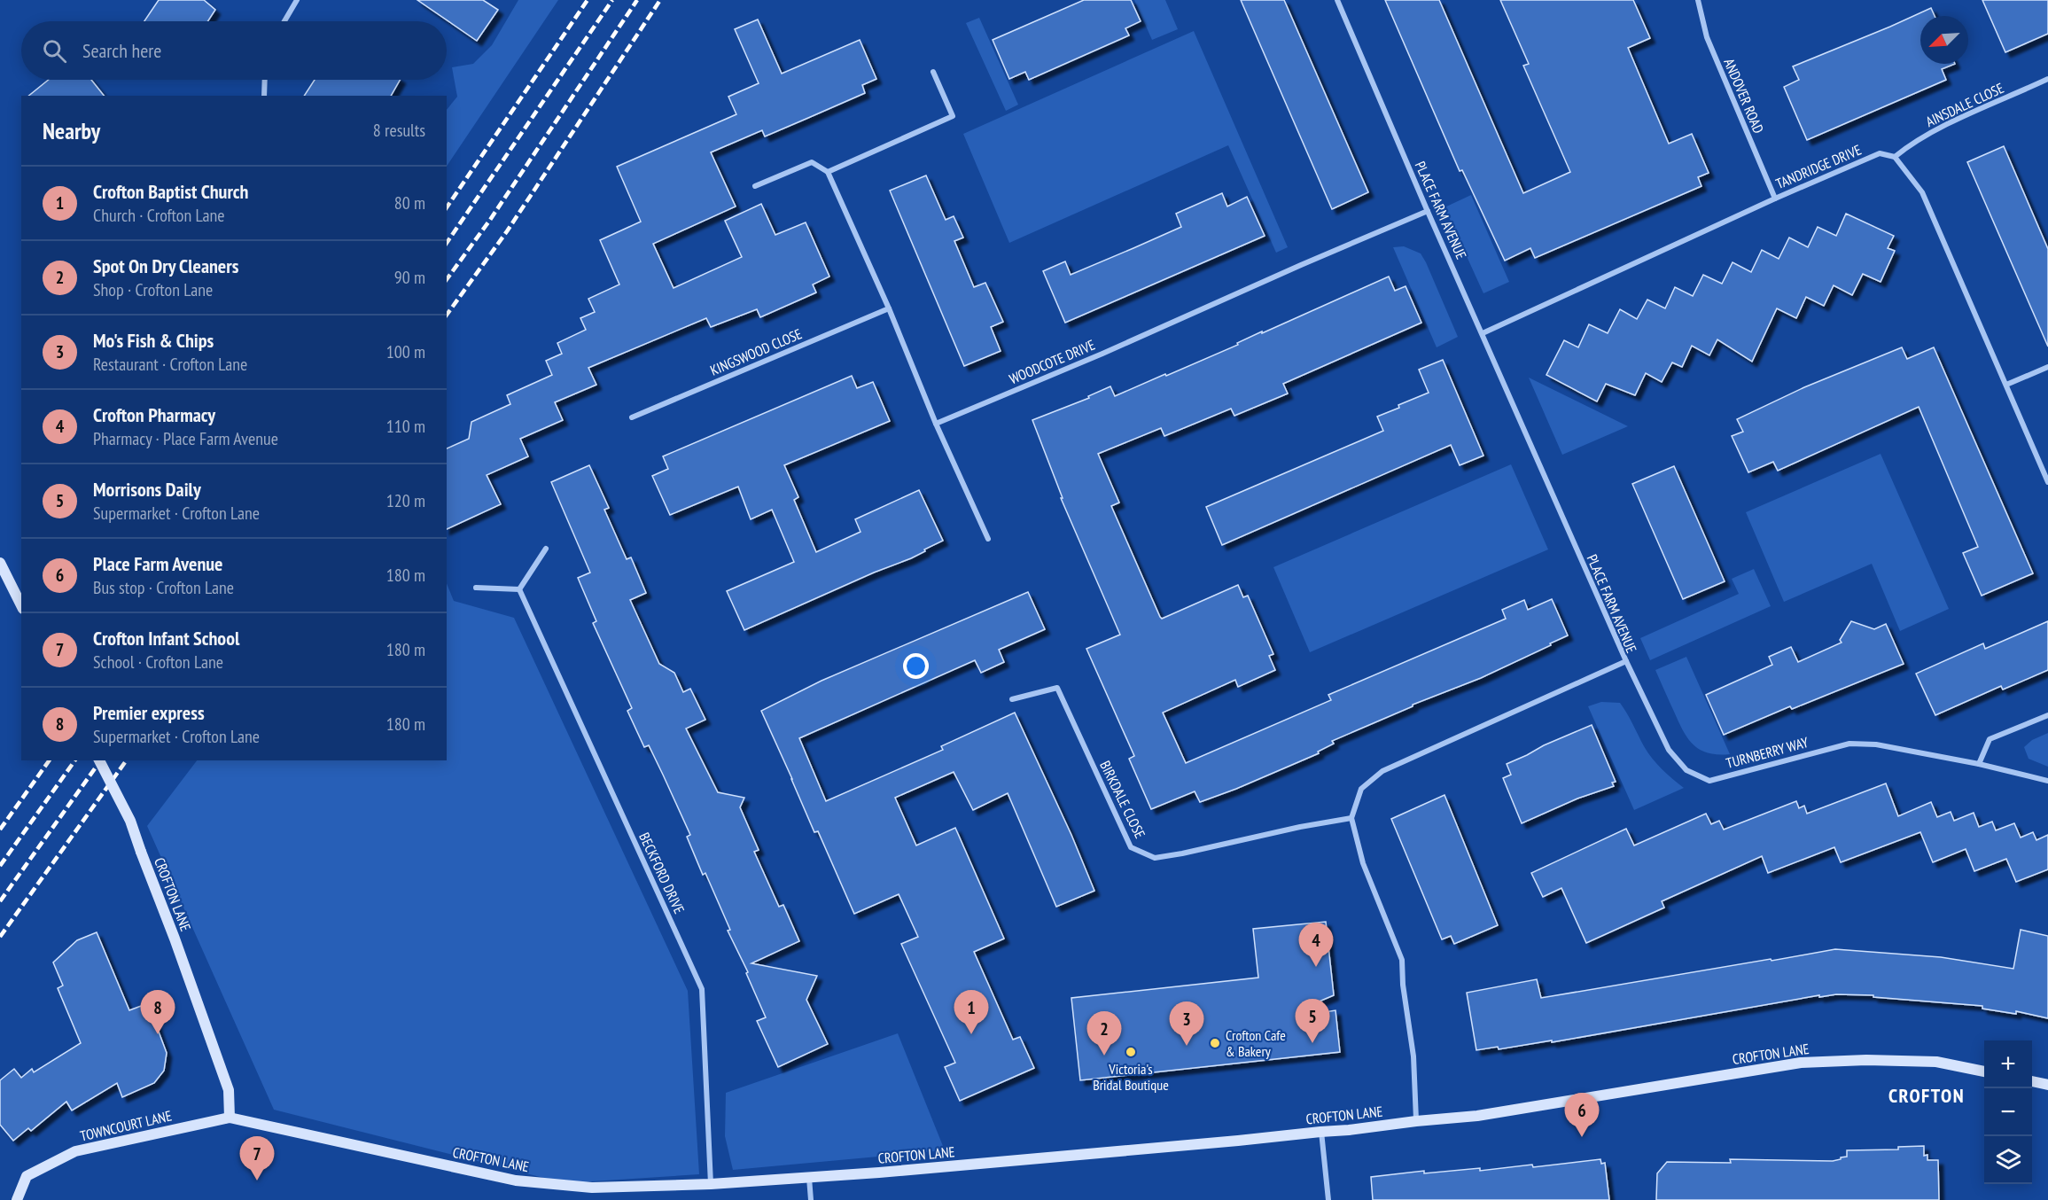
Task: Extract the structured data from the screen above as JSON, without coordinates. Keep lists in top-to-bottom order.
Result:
{
  "streets": {
    "street": [
      "ANDOVER ROAD",
      "AINSDALE CLOSE",
      "TANDRIDGE DRIVE",
      "PLACE FARM AVENUE",
      "KINGSWOOD CLOSE",
      "WOODCOTE DRIVE",
      "TURNBERRY WAY",
      "BIRKDALE CLOSE",
      "BECKFORD DRIVE",
      "CROFTON LANE",
      "TOWNCOURT LANE"
    ]
  },
  "crossings": [
    ["ANDOVER ROAD", "TANDRIDGE DRIVE"],
    ["AINSDALE CLOSE", "TANDRIDGE DRIVE"],
    ["TANDRIDGE DRIVE", "PLACE FARM AVENUE"],
    ["PLACE FARM AVENUE", "WOODCOTE DRIVE"],
    ["PLACE FARM AVENUE", "TURNBERRY WAY"],
    ["PLACE FARM AVENUE", "BIRKDALE CLOSE"],
    ["BECKFORD DRIVE", "CROFTON LANE"],
    ["CROFTON LANE", "TOWNCOURT LANE"]
  ],
  "districts": ["CROFTON"],
  "places": ["Crofton Cafe & Bakery", "Victoria's Bridal Boutique"],
  "north": "bottom left",
  "page": {
    "search": "Search here",
    "heading": ["Nearby", "8 results"],
    "list": [
      {
        "mark": "1",
        "name": "Crofton Baptist Church",
        "note": "Church · Crofton Lane",
        "value": "80 m"
      },
      {
        "mark": "2",
        "name": "Spot On Dry Cleaners",
        "note": "Shop · Crofton Lane",
        "value": "90 m"
      },
      {
        "mark": "3",
        "name": "Mo's Fish & Chips",
        "note": "Restaurant · Crofton Lane",
        "value": "100 m"
      },
      {
        "mark": "4",
        "name": "Crofton Pharmacy",
        "note": "Pharmacy · Place Farm Avenue",
        "value": "110 m"
      },
      {
        "mark": "5",
        "name": "Morrisons Daily",
        "note": "Supermarket · Crofton Lane",
        "value": "120 m"
      },
      {
        "mark": "6",
        "name": "Place Farm Avenue",
        "note": "Bus stop · Crofton Lane",
        "value": "180 m"
      },
      {
        "mark": "7",
        "name": "Crofton Infant School",
        "note": "School · Crofton Lane",
        "value": "180 m"
      },
      {
        "mark": "8",
        "name": "Premier express",
        "note": "Supermarket · Crofton Lane",
        "value": "180 m"
      }
    ],
    "pins": [
      "4",
      "1",
      "8",
      "5",
      "3",
      "2",
      "6",
      "7"
    ],
    "map_buttons": ["+", "−"]
  }
}
